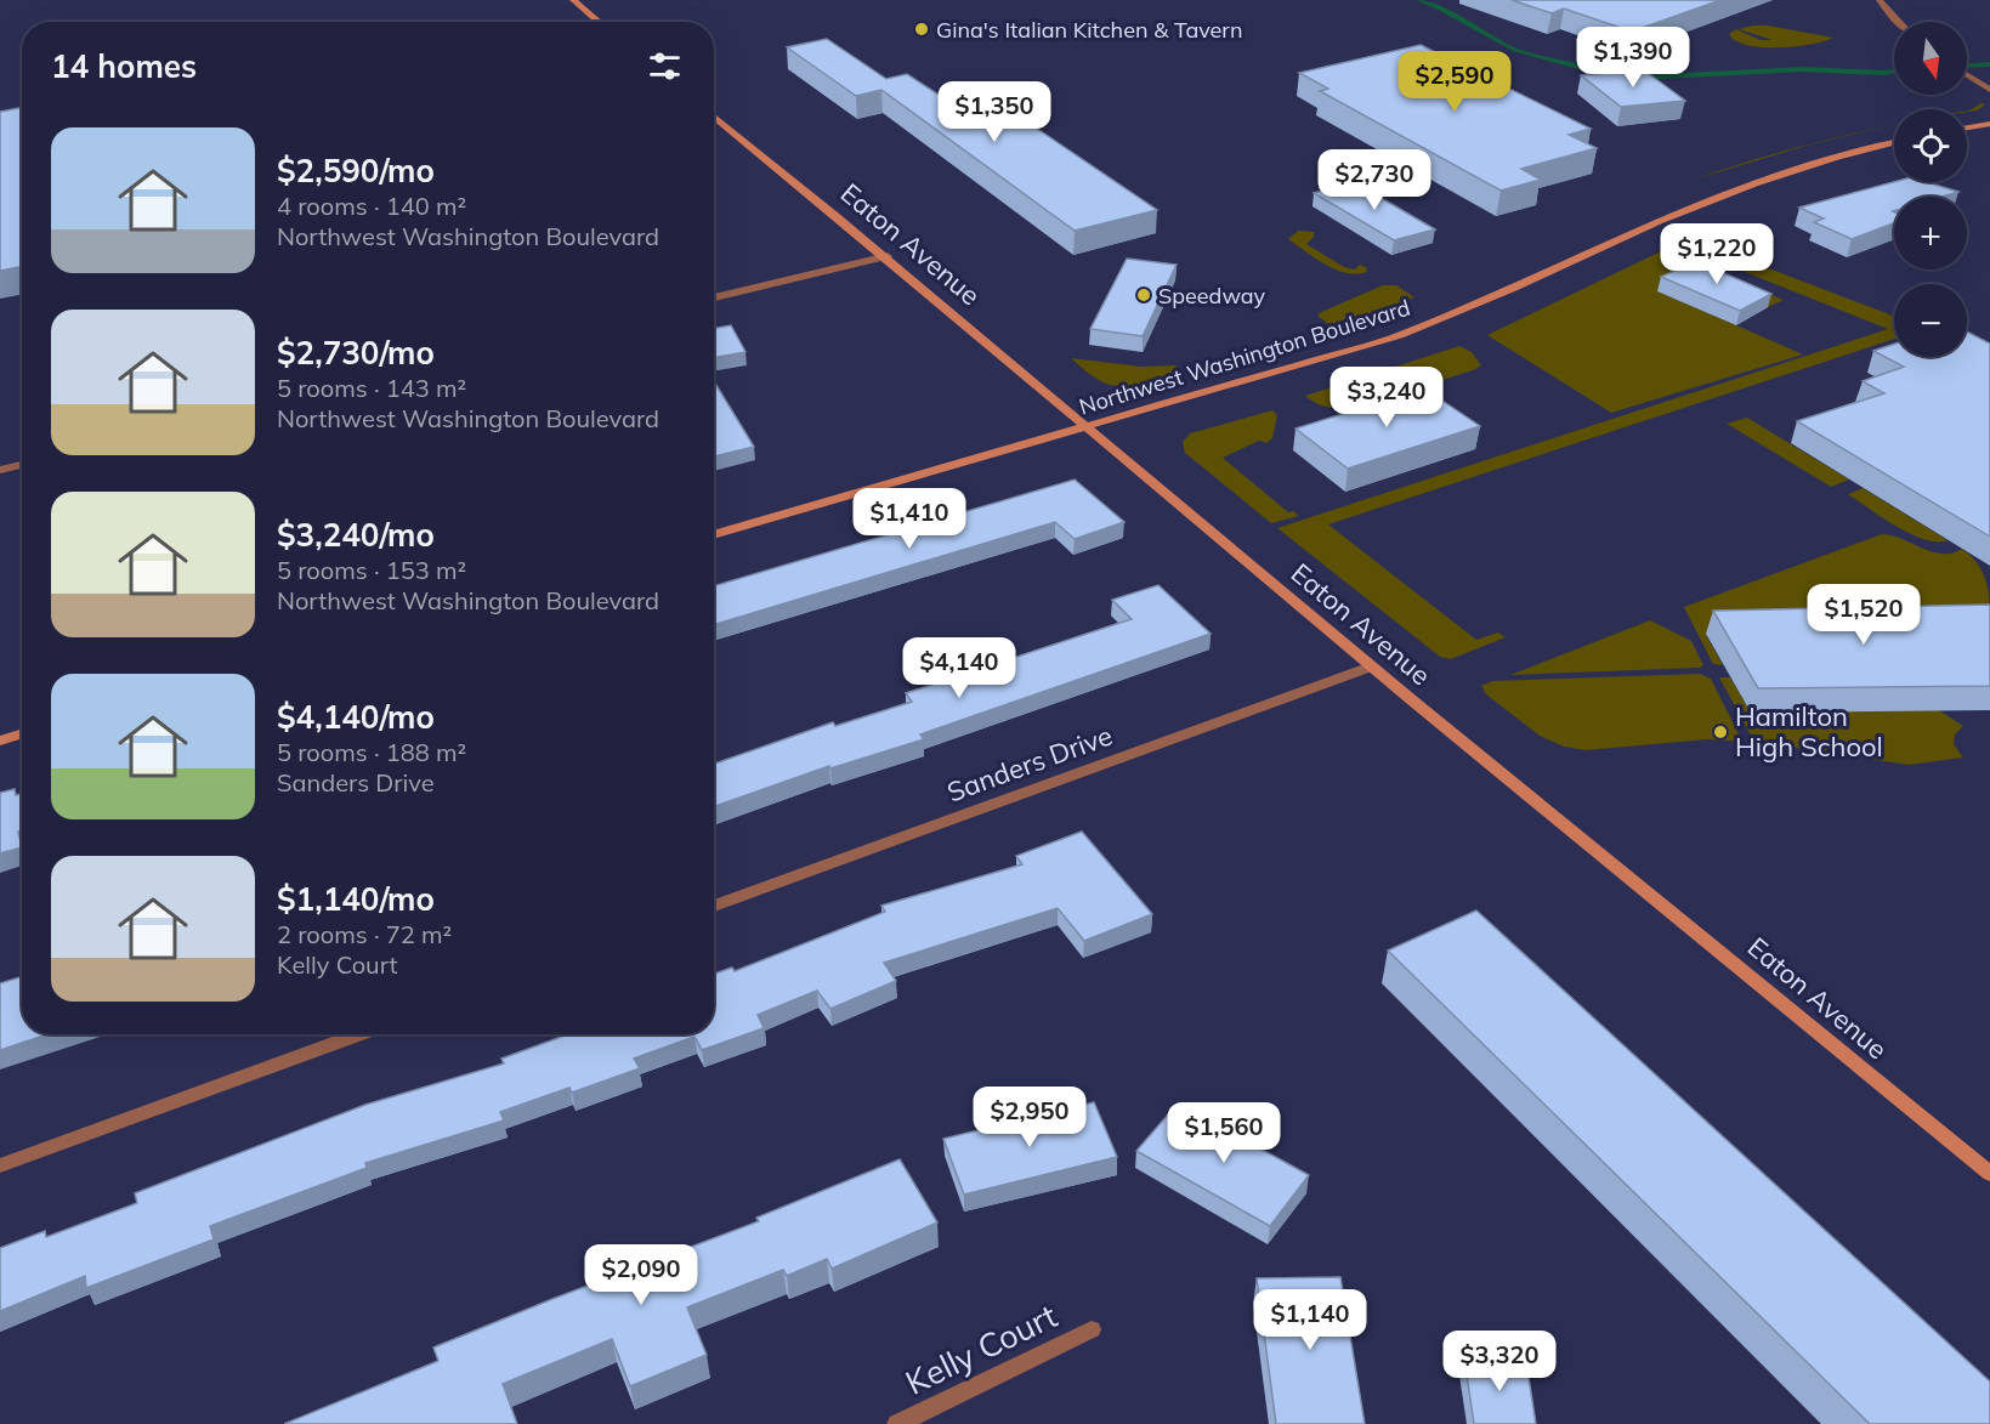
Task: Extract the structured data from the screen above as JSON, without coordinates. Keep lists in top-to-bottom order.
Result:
{
  "streets": {
    "main road": ["Eaton Avenue", "Northwest Washington Boulevard"],
    "street": ["Sanders Drive", "Kelly Court"]
  },
  "crossings": [
    ["Eaton Avenue", "Northwest Washington Boulevard"],
    ["Eaton Avenue", "Sanders Drive"]
  ],
  "places": ["Gina's Italian Kitchen & Tavern", "Speedway", "Hamilton High School"],
  "north": "bottom",
  "page": {
    "map_buttons": ["+", "−"],
    "heading": "14 homes",
    "price": [
      "$1,390",
      "$2,590",
      "$1,350",
      "$2,730",
      "$1,220",
      "$3,240",
      "$1,410",
      "$1,520",
      "$4,140",
      "$2,950",
      "$1,560",
      "$2,090",
      "$1,140",
      "$3,320"
    ],
    "list": [
      {
        "name": "$2,590/mo",
        "note": "4 rooms · 140 m² · Northwest Washington Boulevard"
      },
      {
        "name": "$2,730/mo",
        "note": "5 rooms · 143 m² · Northwest Washington Boulevard"
      },
      {
        "name": "$3,240/mo",
        "note": "5 rooms · 153 m² · Northwest Washington Boulevard"
      },
      {
        "name": "$4,140/mo",
        "note": "5 rooms · 188 m² · Sanders Drive"
      },
      {
        "name": "$1,140/mo",
        "note": "2 rooms · 72 m² · Kelly Court"
      }
    ]
  }
}
